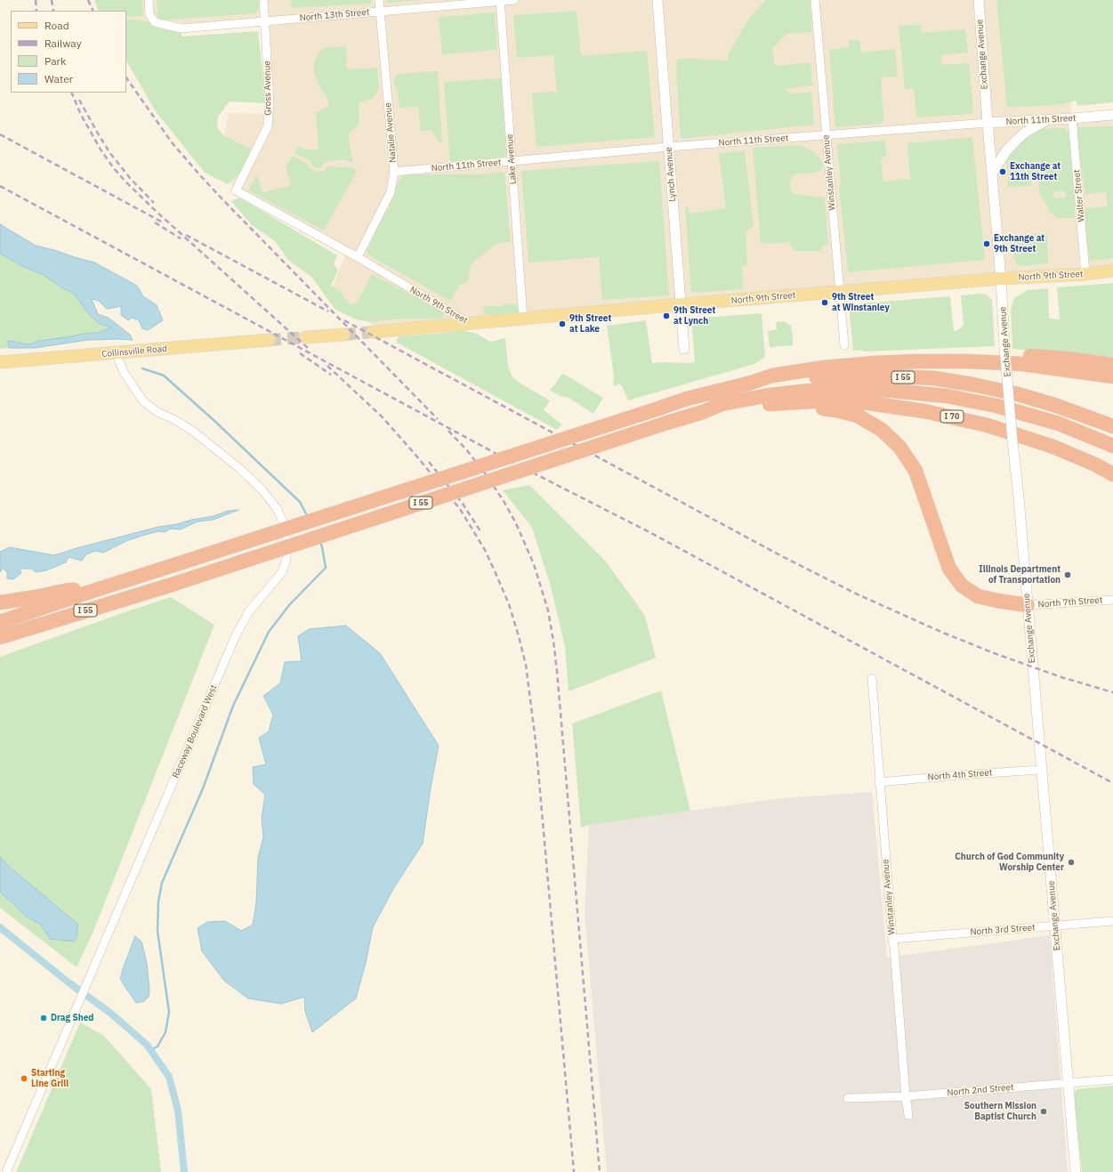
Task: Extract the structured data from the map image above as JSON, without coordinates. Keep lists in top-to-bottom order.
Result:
{
  "streets": {
    "highway": ["I 55", "I 70"],
    "main road": ["North 9th Street", "Collinsville Road"],
    "street": [
      "North 13th Street",
      "Exchange Avenue",
      "Gross Avenue",
      "North 11th Street",
      "Natalie Avenue",
      "Lake Avenue",
      "Winstanley Avenue",
      "Lynch Avenue",
      "Walter Street",
      "North 7th Street",
      "Raceway Boulevard West",
      "North 4th Street",
      "North 3rd Street",
      "North 2nd Street"
    ]
  },
  "crossings": [
    ["North 13th Street", "Gross Avenue"],
    ["North 13th Street", "Natalie Avenue"],
    ["North 13th Street", "Lake Avenue"],
    ["Exchange Avenue", "North 11th Street"],
    ["Exchange Avenue", "North 9th Street"],
    ["Exchange Avenue", "North 7th Street"],
    ["Exchange Avenue", "North 4th Street"],
    ["Exchange Avenue", "North 3rd Street"],
    ["Exchange Avenue", "North 2nd Street"],
    ["Gross Avenue", "North 9th Street"],
    ["North 11th Street", "Natalie Avenue"],
    ["North 11th Street", "Lake Avenue"],
    ["North 11th Street", "Winstanley Avenue"],
    ["North 11th Street", "Lynch Avenue"],
    ["North 11th Street", "Walter Street"],
    ["Natalie Avenue", "North 9th Street"],
    ["Lake Avenue", "North 9th Street"],
    ["Winstanley Avenue", "North 9th Street"],
    ["Winstanley Avenue", "North 4th Street"],
    ["Winstanley Avenue", "North 3rd Street"],
    ["Winstanley Avenue", "North 2nd Street"],
    ["Lynch Avenue", "North 9th Street"],
    ["Walter Street", "North 9th Street"],
    ["Collinsville Road", "Raceway Boulevard West"],
    ["I 55", "I 70"]
  ],
  "places": [
    "Exchange at 11th Street",
    "Exchange at 9th Street",
    "9th Street at Winstanley",
    "9th Street at Lynch",
    "9th Street at Lake",
    "Illinois Department of Transportation",
    "Church of God Community Worship Center",
    "Drag Shed",
    "Starting Line Grill",
    "Southern Mission Baptist Church"
  ],
  "legend": [
    "Road",
    "Railway",
    "Park",
    "Water"
  ]
}
